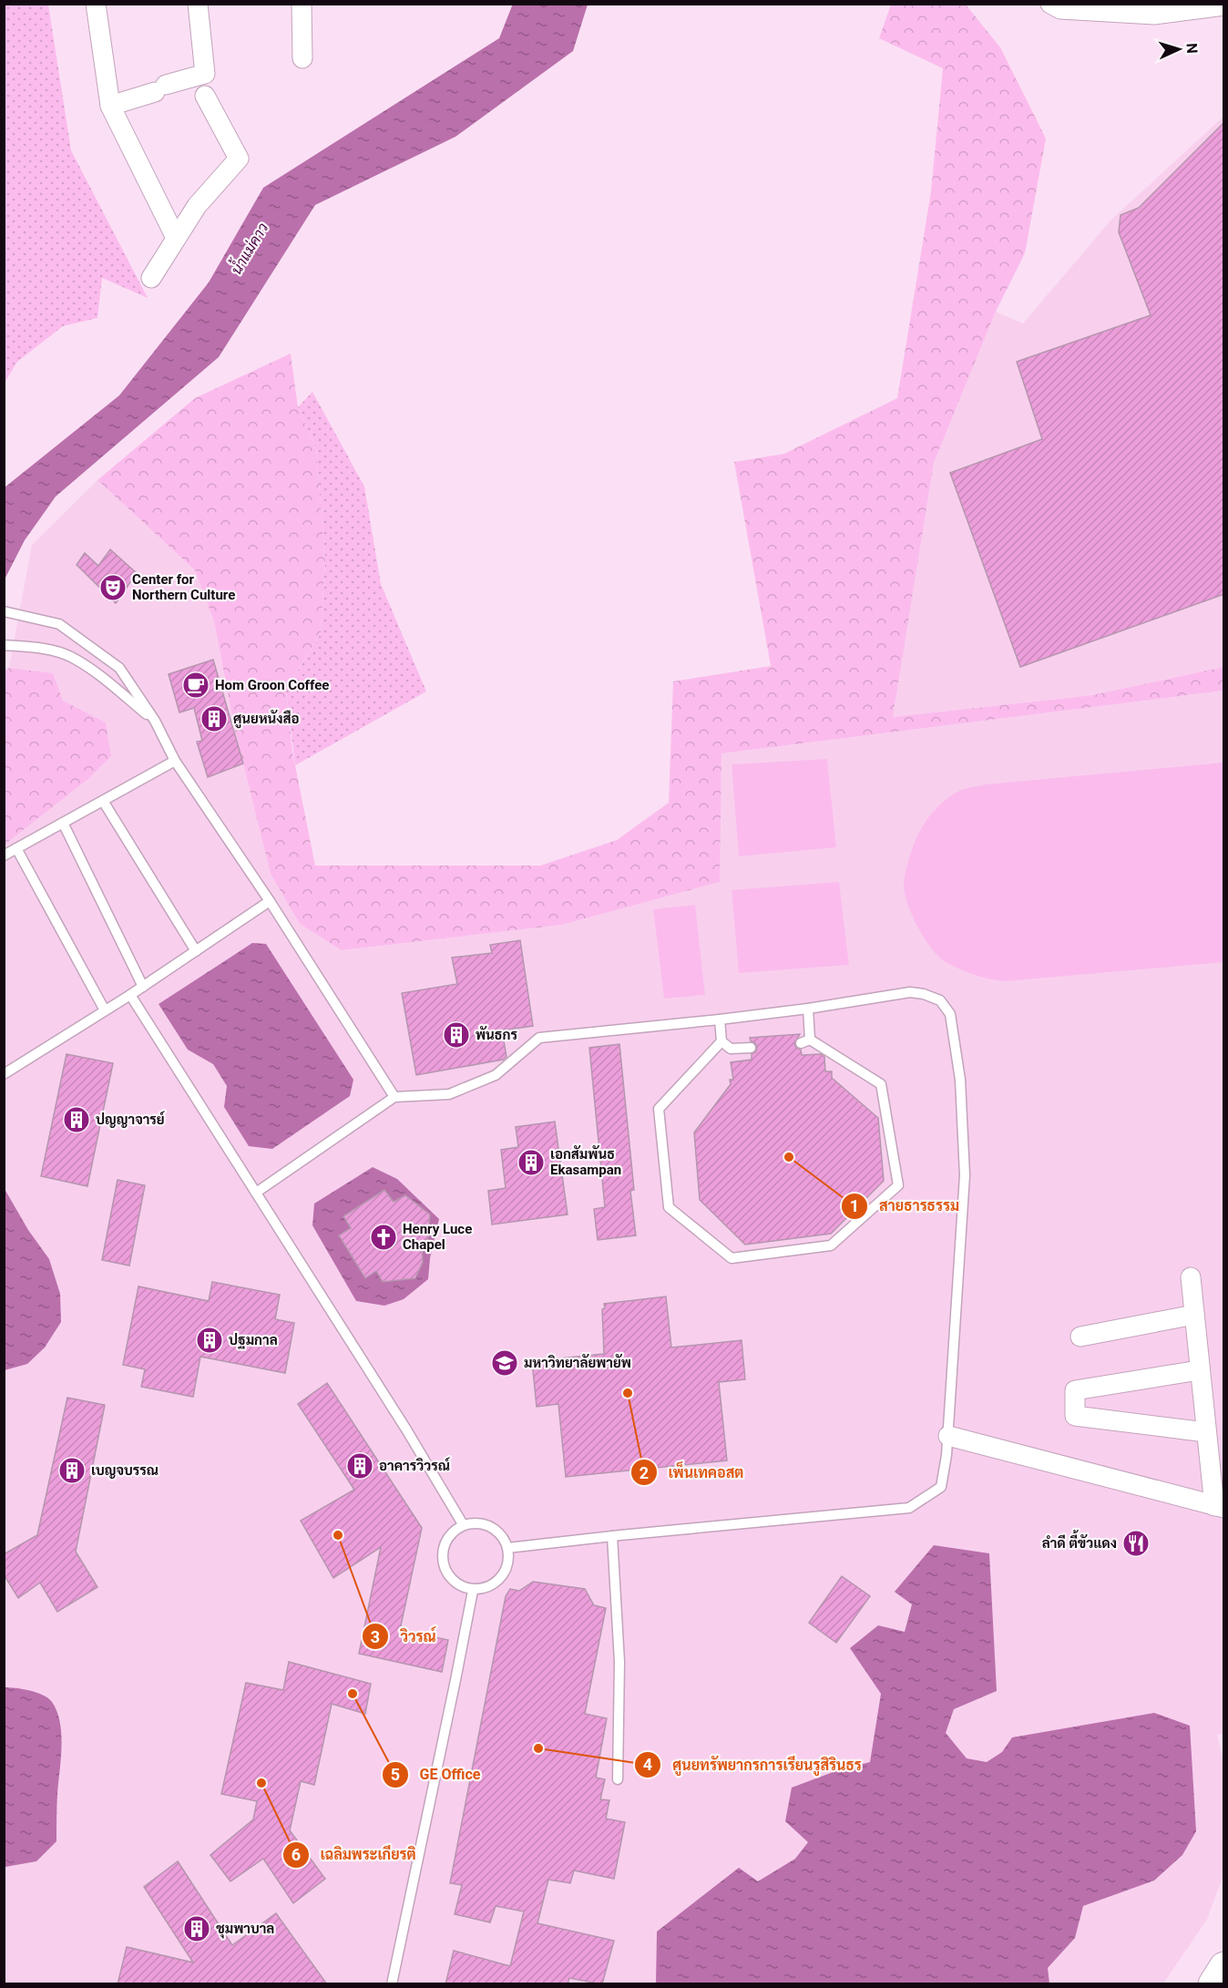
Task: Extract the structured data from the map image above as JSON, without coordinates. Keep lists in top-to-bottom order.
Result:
{
  "water": ["น้ำแม่คาว"],
  "places": {
    "theatre": ["Center for Northern Culture"],
    "cafe": ["Hom Groon Coffee"],
    "building": [
      "ศูนยหนังสือ",
      "พันธกร",
      "ปญญาจารย์",
      "เอกสัมพันธ Ekasampan",
      "ปฐมกาล",
      "อาคารวิวรณ์",
      "เบญจบรรณ",
      "ชุมพาบาล"
    ],
    "other": [
      "สายธารธรรม",
      "เพ็นเทคอสต",
      "วิวรณ์",
      "GE Office",
      "ศูนยทรัพยากรการเรียนรูสิรินธร",
      "เฉลิมพระเกียรติ"
    ],
    "church": ["Henry Luce Chapel"],
    "school or university": ["มหาวิทยาลัยพายัพ"],
    "restaurant": ["ลำดี ตี้ขัวแดง"]
  },
  "north": "right"
}
